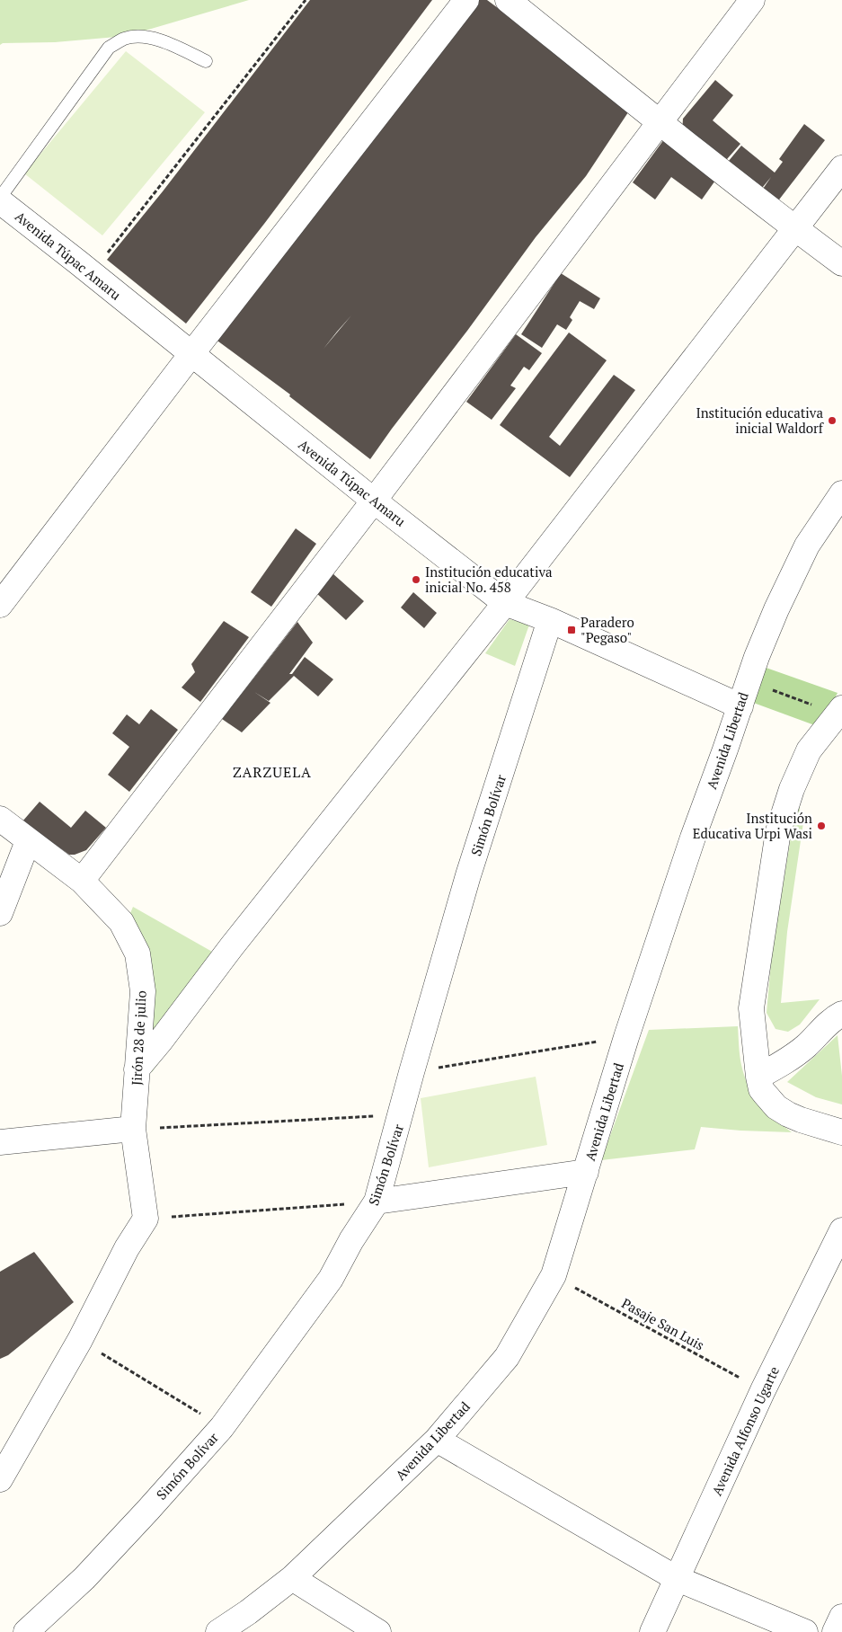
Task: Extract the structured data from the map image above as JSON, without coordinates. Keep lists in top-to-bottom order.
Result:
{
  "streets": {
    "street": [
      "Avenida Túpac Amaru",
      "Avenida Libertad",
      "Simón Bolívar",
      "Jirón 28 de julio",
      "Avenida Alfonso Ugarte"
    ],
    "path": ["Pasaje San Luis"]
  },
  "crossings": [
    ["Avenida Túpac Amaru", "Avenida Libertad"],
    ["Avenida Túpac Amaru", "Simón Bolívar"],
    ["Avenida Libertad", "Pasaje San Luis"],
    ["Pasaje San Luis", "Avenida Alfonso Ugarte"]
  ],
  "districts": ["ZARZUELA"],
  "places": {
    "other": ["Institución educativa inicial Waldorf", "Institución educativa inicial No. 458", "Institución Educativa Urpi Wasi"],
    "transit": ["Paradero \"Pegaso\""]
  }
}
